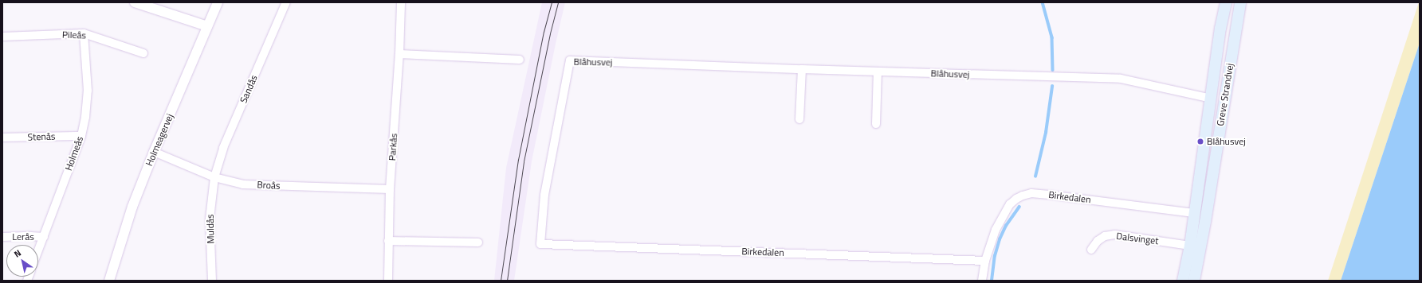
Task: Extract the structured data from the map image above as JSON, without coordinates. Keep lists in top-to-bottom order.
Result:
{
  "streets": {
    "main road": ["Greve Strandvej"],
    "street": [
      "Pileås",
      "Blåhusvej",
      "Sandås",
      "Stenås",
      "Holmeagervej",
      "Parkås",
      "Holmeås",
      "Broås",
      "Birkedalen",
      "Muldås",
      "Lerås",
      "Dalsvinget"
    ]
  },
  "crossings": [
    ["Pileås", "Holmeås"],
    ["Blåhusvej", "Greve Strandvej"],
    ["Blåhusvej", "Birkedalen"],
    ["Sandås", "Broås"],
    ["Sandås", "Muldås"],
    ["Greve Strandvej", "Birkedalen"],
    ["Greve Strandvej", "Dalsvinget"],
    ["Stenås", "Holmeås"],
    ["Holmeagervej", "Broås"],
    ["Parkås", "Broås"],
    ["Holmeås", "Lerås"],
    ["Broås", "Muldås"]
  ],
  "places": ["Blåhusvej"],
  "north": "top left"
}
